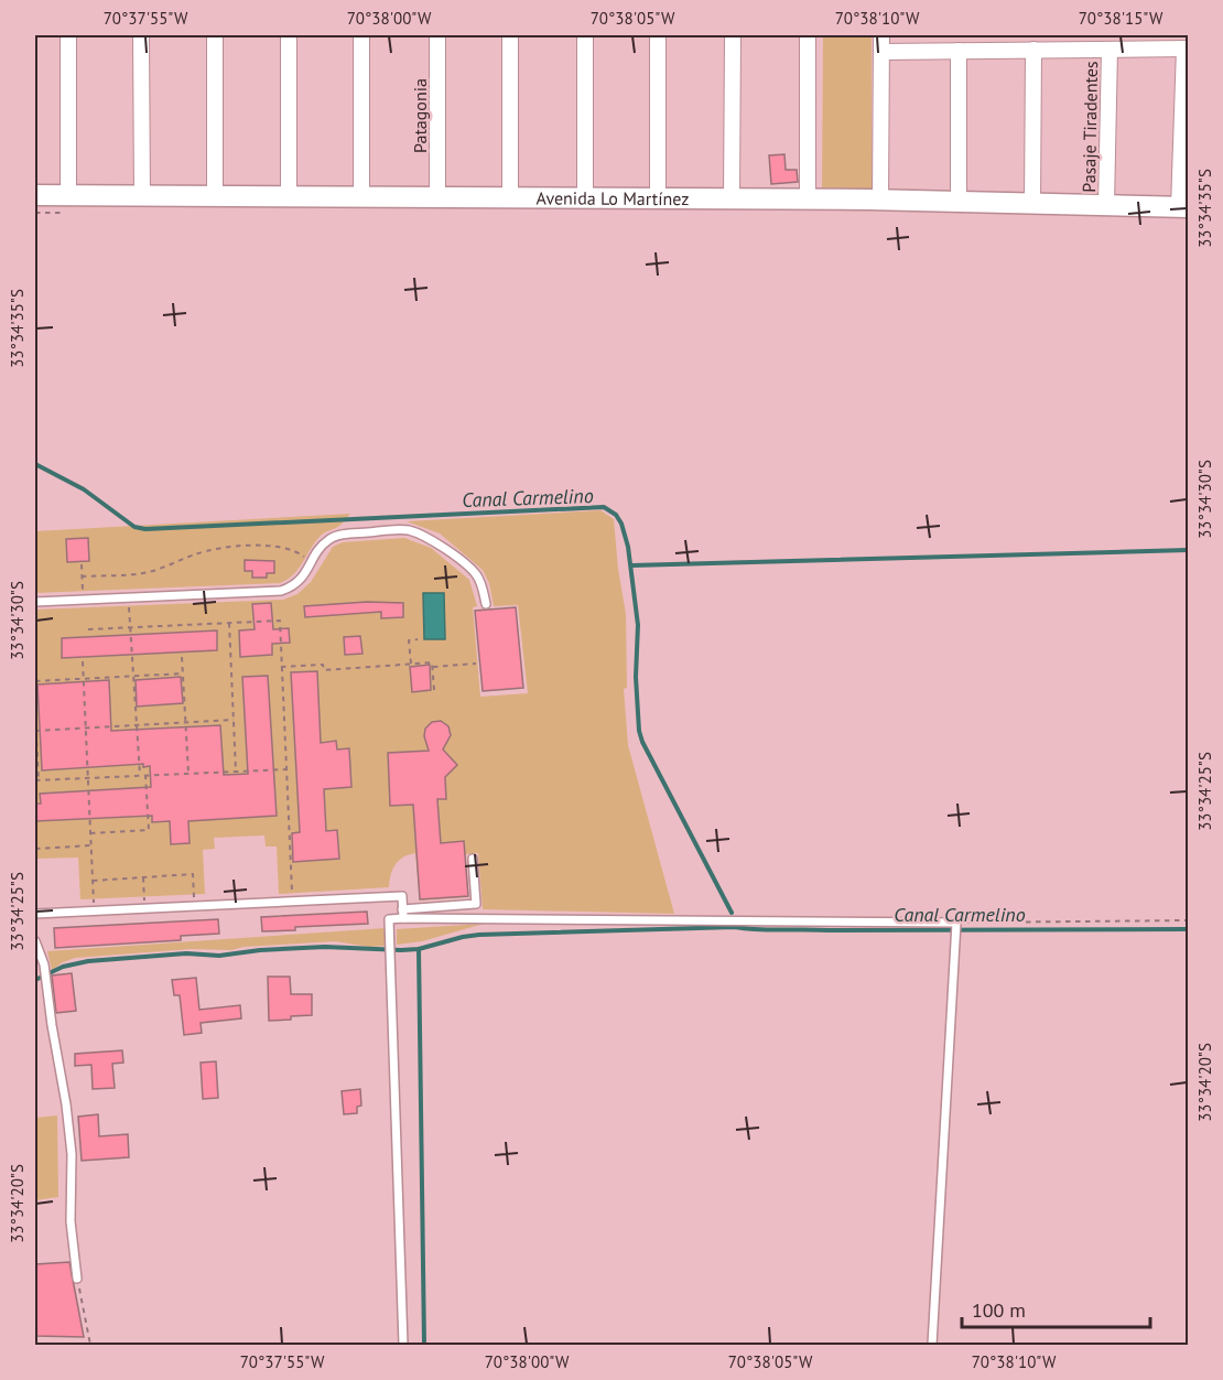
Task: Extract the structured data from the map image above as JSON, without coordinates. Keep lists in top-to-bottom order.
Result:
{
  "streets": {
    "main road": ["Avenida Lo Martínez"],
    "street": ["Patagonia", "Pasaje Tiradentes"]
  },
  "crossings": [
    ["Patagonia", "Avenida Lo Martínez"],
    ["Pasaje Tiradentes", "Avenida Lo Martínez"]
  ],
  "water": ["Canal Carmelino"],
  "scale_bar": "100 m",
  "coordinates": [
    "70°37'55\"W",
    "70°38'00\"W",
    "70°38'05\"W",
    "70°38'10\"W",
    "70°38'15\"W",
    "33°34'35\"S",
    "33°34'30\"S",
    "33°34'25\"S",
    "33°34'20\"S"
  ]
}
